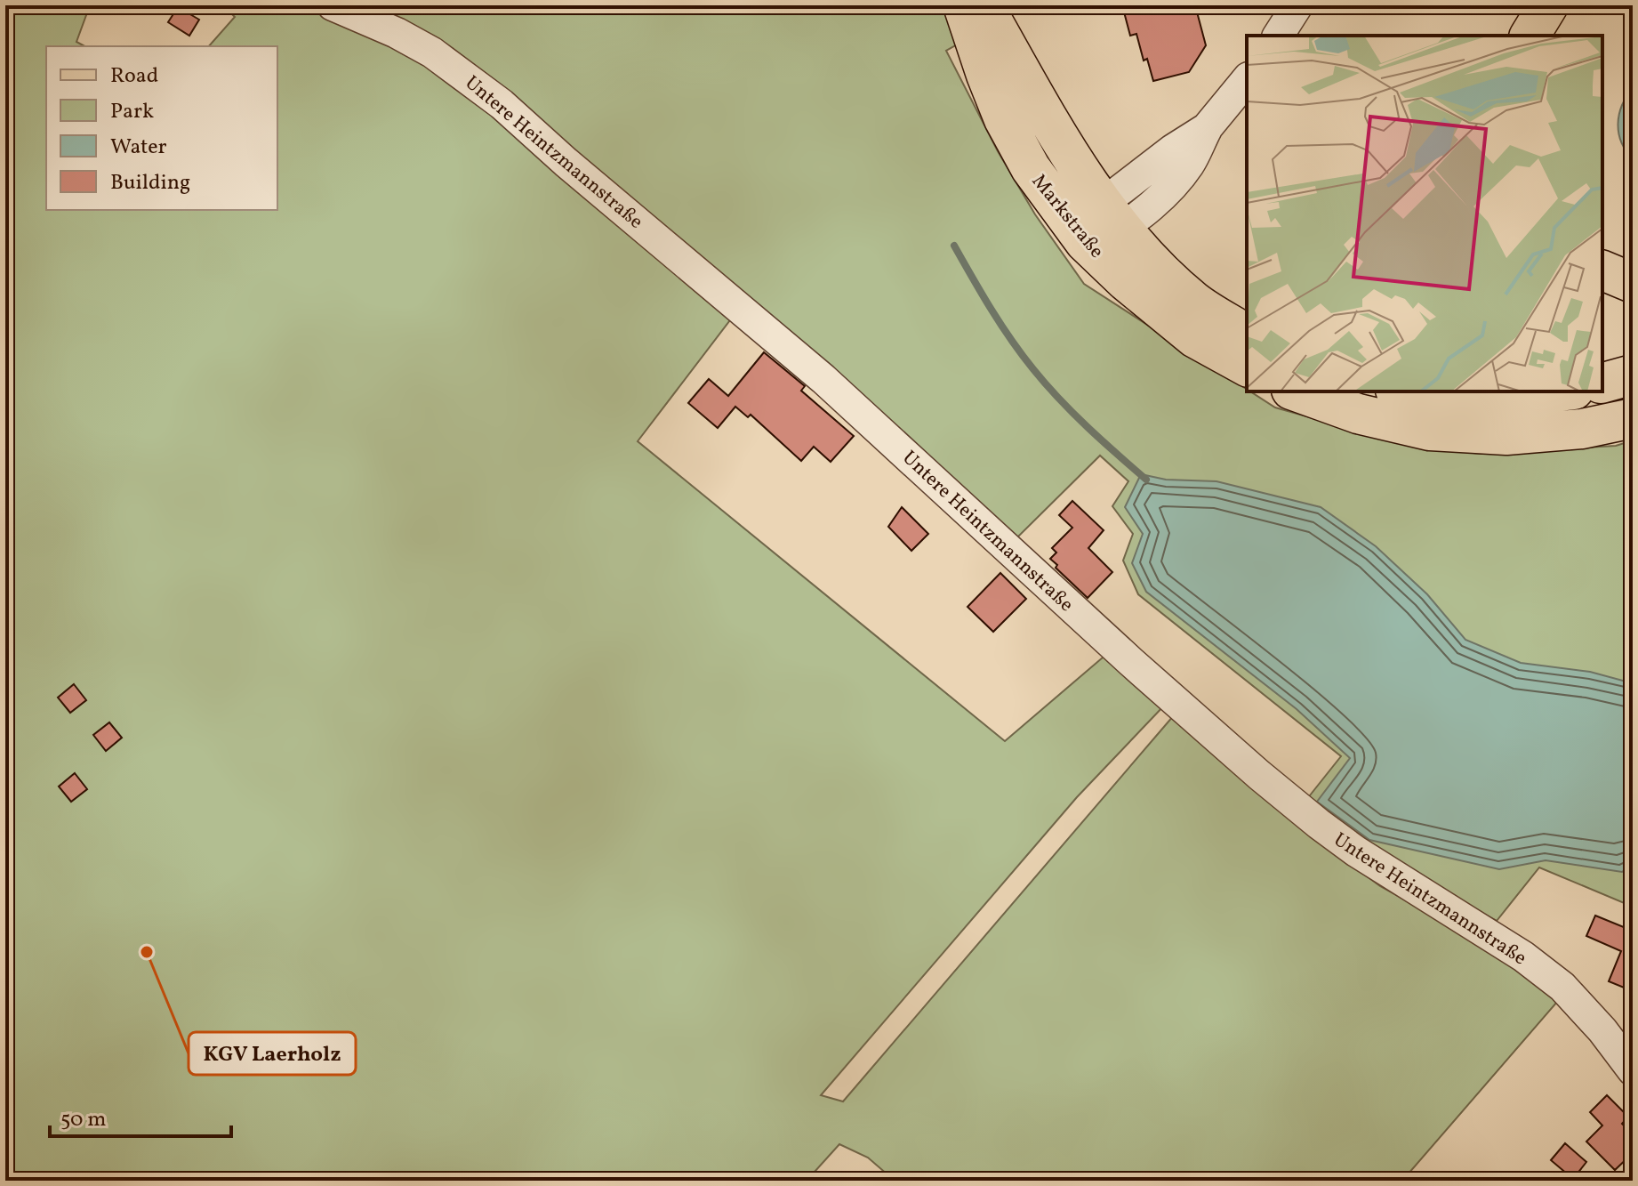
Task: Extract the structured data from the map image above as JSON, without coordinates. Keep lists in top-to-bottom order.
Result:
{
  "streets": {
    "main road": ["Markstraße"],
    "street": ["Untere Heintzmannstraße"]
  },
  "places": ["KGV Laerholz"],
  "legend": [
    "Road",
    "Park",
    "Water",
    "Building"
  ],
  "scale_bar": "50 m"
}
